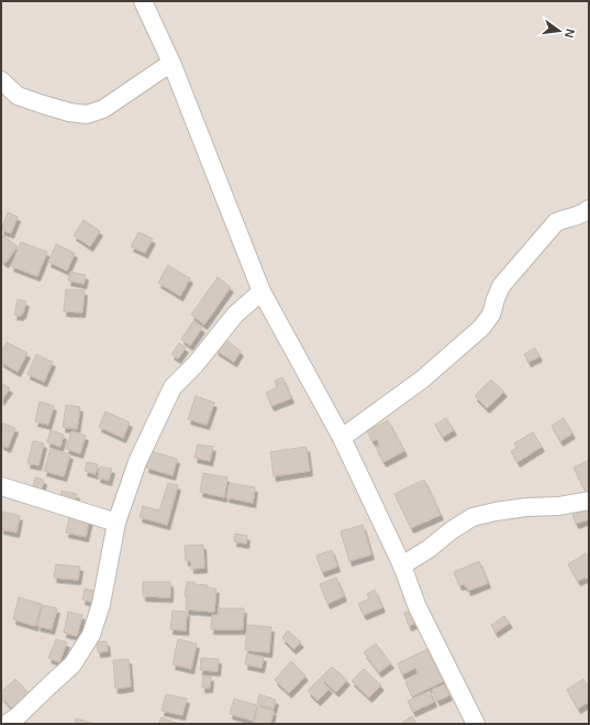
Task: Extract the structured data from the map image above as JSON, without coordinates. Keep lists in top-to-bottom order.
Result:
{
  "north": "right"
}
